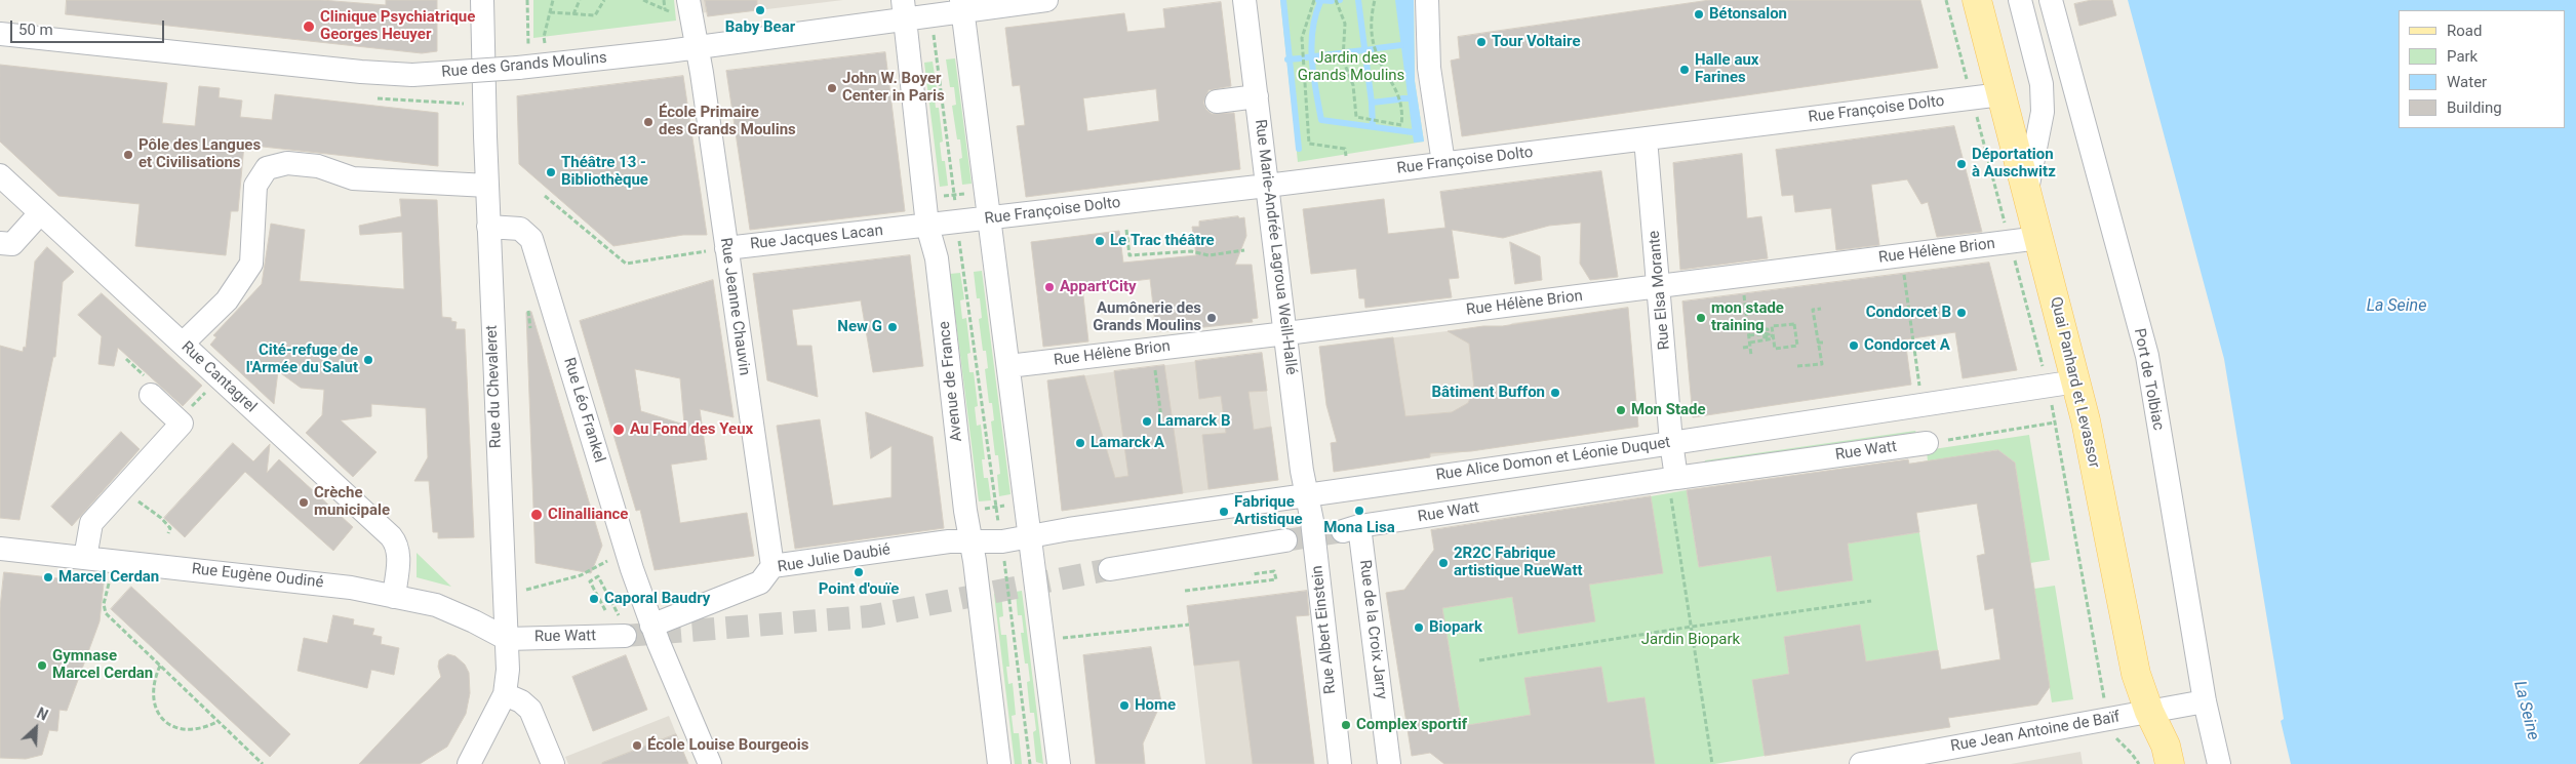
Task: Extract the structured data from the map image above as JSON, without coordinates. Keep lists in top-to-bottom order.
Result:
{
  "streets": {
    "main road": ["Quai Panhard et Levassor"],
    "street": [
      "Rue des Grands Moulins",
      "Rue Françoise Dolto",
      "Rue Jacques Lacan",
      "Rue Marie-Andrée Lagroua Weill-Hallé",
      "Rue Hélène Brion",
      "Rue Elsa Morante",
      "Rue Jeanne Chauvin",
      "Rue Cantagrel",
      "Port de Tolbiac",
      "Avenue de France",
      "Rue du Chevaleret",
      "Rue Léo Frankel",
      "Rue Watt",
      "Rue Alice Domon et Léonie Duquet",
      "Rue Julie Daubié",
      "Rue Eugène Oudiné",
      "Rue Albert Einstein",
      "Rue de la Croix Jarry",
      "Rue Jean Antoine de Baïf"
    ]
  },
  "crossings": [
    ["Rue des Grands Moulins", "Rue Jeanne Chauvin"],
    ["Rue des Grands Moulins", "Avenue de France"],
    ["Rue Françoise Dolto", "Rue Jacques Lacan"],
    ["Rue Françoise Dolto", "Rue Marie-Andrée Lagroua Weill-Hallé"],
    ["Rue Françoise Dolto", "Rue Elsa Morante"],
    ["Rue Françoise Dolto", "Avenue de France"],
    ["Rue Françoise Dolto", "Quai Panhard et Levassor"],
    ["Rue Jacques Lacan", "Rue Jeanne Chauvin"],
    ["Rue Jacques Lacan", "Avenue de France"],
    ["Rue Marie-Andrée Lagroua Weill-Hallé", "Rue Hélène Brion"],
    ["Rue Marie-Andrée Lagroua Weill-Hallé", "Rue Alice Domon et Léonie Duquet"],
    ["Rue Marie-Andrée Lagroua Weill-Hallé", "Rue Albert Einstein"],
    ["Rue Hélène Brion", "Rue Elsa Morante"],
    ["Rue Hélène Brion", "Quai Panhard et Levassor"],
    ["Rue Elsa Morante", "Rue Alice Domon et Léonie Duquet"],
    ["Rue Jeanne Chauvin", "Rue Julie Daubié"],
    ["Rue Cantagrel", "Rue Eugène Oudiné"],
    ["Port de Tolbiac", "Rue Jean Antoine de Baïf"],
    ["Avenue de France", "Rue Julie Daubié"],
    ["Quai Panhard et Levassor", "Rue Alice Domon et Léonie Duquet"],
    ["Quai Panhard et Levassor", "Rue Jean Antoine de Baïf"],
    ["Rue du Chevaleret", "Rue Léo Frankel"],
    ["Rue du Chevaleret", "Rue Watt"],
    ["Rue du Chevaleret", "Rue Eugène Oudiné"],
    ["Rue Léo Frankel", "Rue Julie Daubié"],
    ["Rue Watt", "Rue Eugène Oudiné"],
    ["Rue Watt", "Rue de la Croix Jarry"],
    ["Rue Alice Domon et Léonie Duquet", "Rue Julie Daubié"],
    ["Rue Alice Domon et Léonie Duquet", "Rue Albert Einstein"]
  ],
  "water": ["La Seine"],
  "parks": ["Jardin des Grands Moulins", "Jardin Biopark"],
  "places": [
    "Baby Bear",
    "Bétonsalon",
    "Clinique Psychiatrique Georges Heuyer",
    "Tour Voltaire",
    "Halle aux Farines",
    "John W. Boyer Center in Paris",
    "École Primaire des Grands Moulins",
    "Pôle des Langues et Civilisations",
    "Déportation à Auschwitz",
    "Théâtre 13 - Bibliothèque",
    "Le Trac théâtre",
    "Appart'City",
    "Condorcet B",
    "Aumônerie des Grands Moulins",
    "mon stade training",
    "New G",
    "Condorcet A",
    "Cité-refuge de l'Armée du Salut",
    "Bâtiment Buffon",
    "Mon Stade",
    "Lamarck B",
    "Au Fond des Yeux",
    "Lamarck A",
    "Crèche municipale",
    "Mona Lisa",
    "Fabrique Artistique",
    "Clinalliance",
    "2R2C Fabrique artistique RueWatt",
    "Point d'ouïe",
    "Marcel Cerdan",
    "Caporal Baudry",
    "Biopark",
    "Gymnase Marcel Cerdan",
    "Home",
    "Complex sportif",
    "École Louise Bourgeois"
  ],
  "legend": [
    "Road",
    "Park",
    "Water",
    "Building"
  ],
  "scale_bar": "50 m",
  "north": "top right"
}
